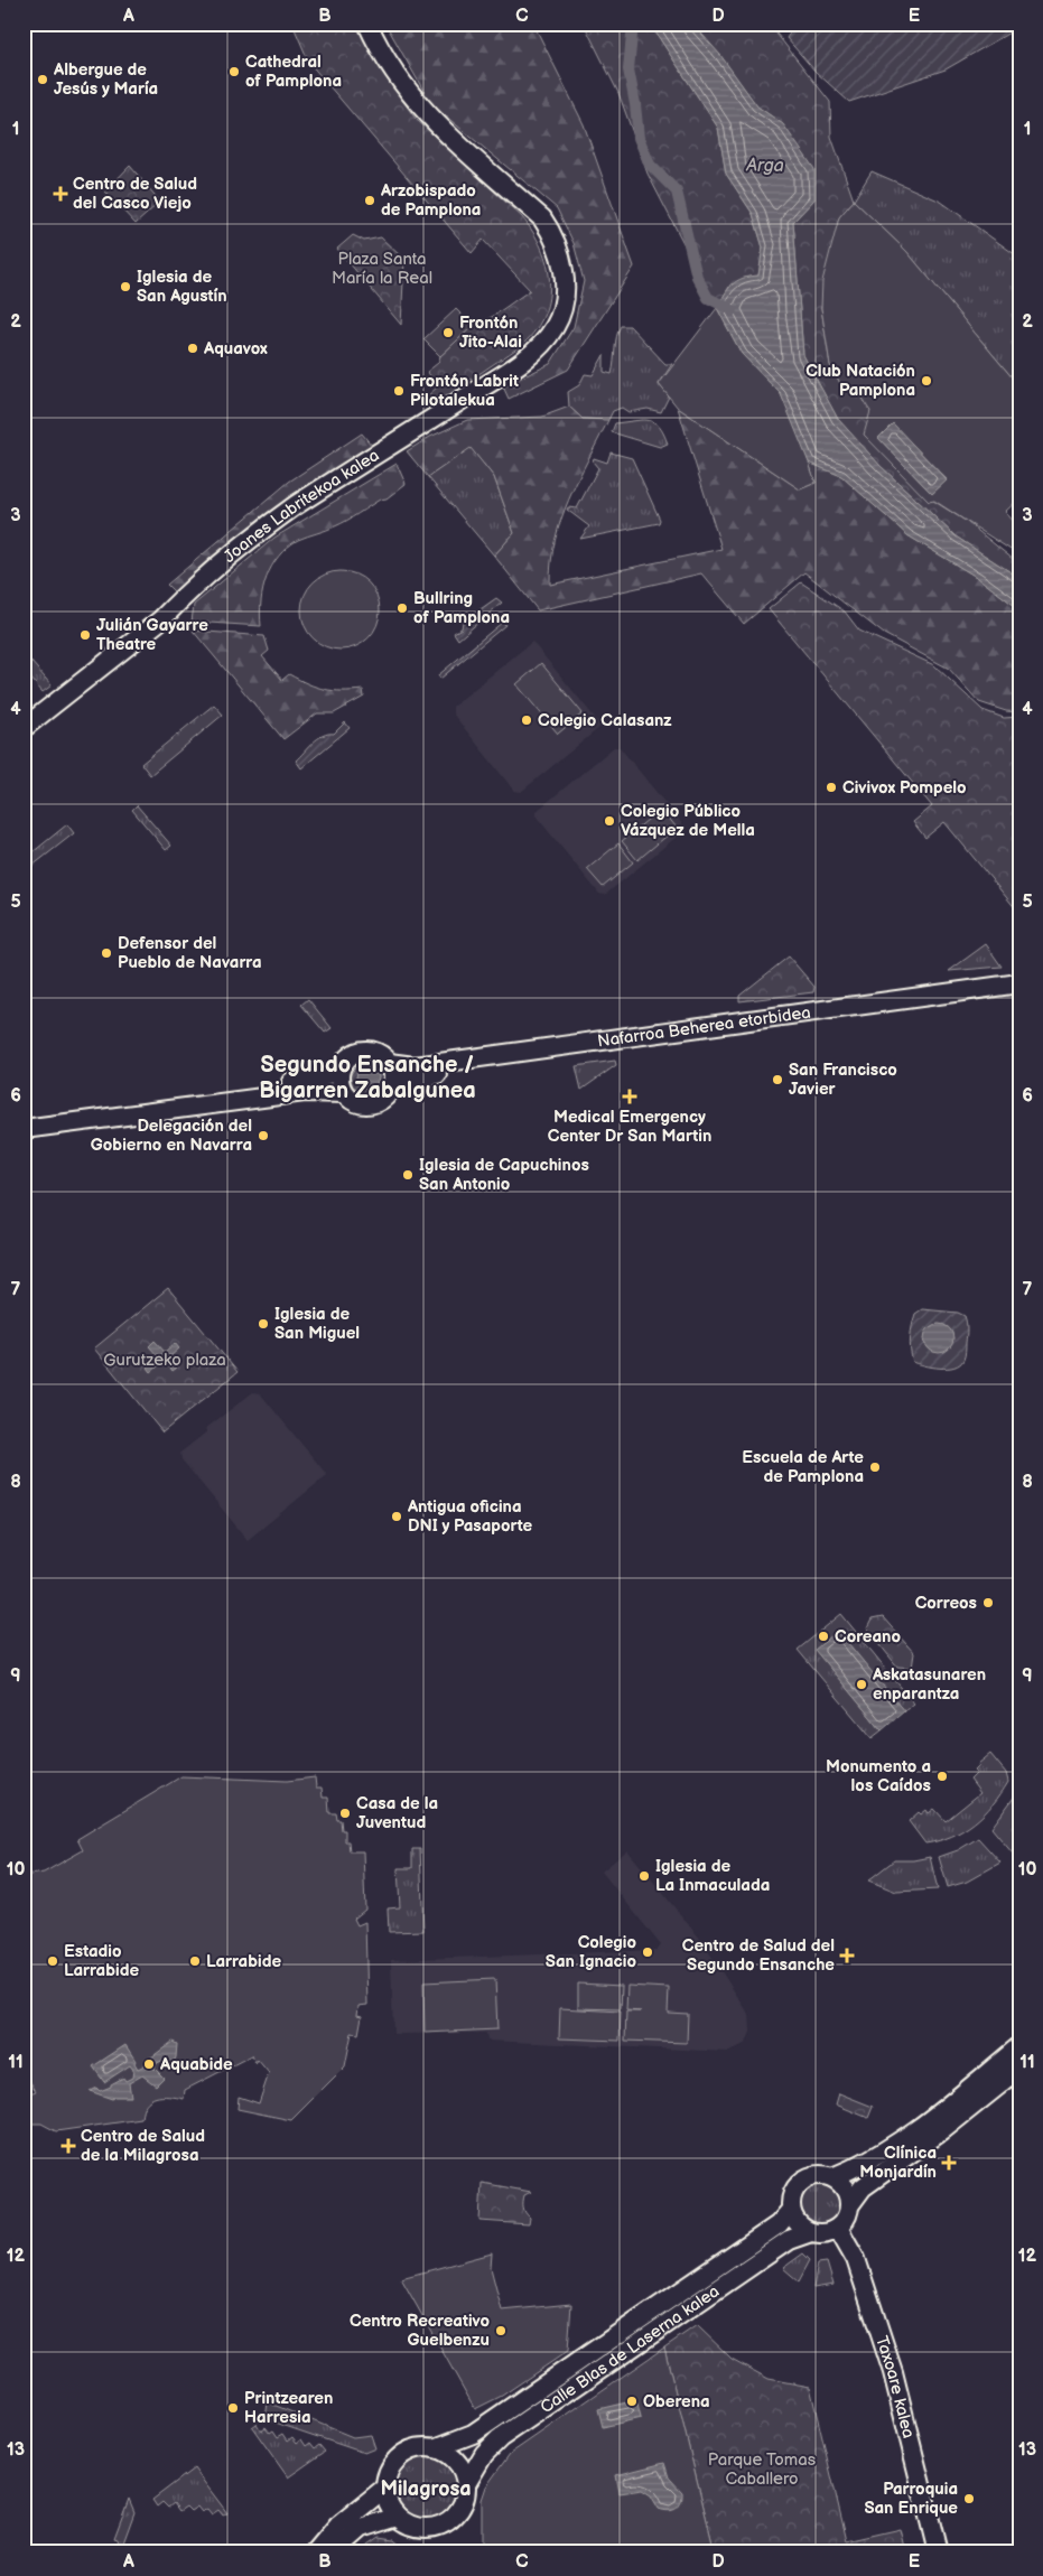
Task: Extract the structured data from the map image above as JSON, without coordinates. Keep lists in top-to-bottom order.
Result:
{
  "streets": {
    "main road": [
      "Joanes Labritekoa kalea",
      "Nafarroa Beherea etorbidea",
      "Calle Blas de Laserna kalea",
      "Taxoare kalea"
    ]
  },
  "crossings": [
    ["Calle Blas de Laserna kalea", "Taxoare kalea"]
  ],
  "districts": ["Segundo Ensanche / Bigarren Zabalgunea", "Milagrosa"],
  "water": ["Arga"],
  "parks": ["Plaza Santa María la Real", "Gurutzeko plaza", "Parque Tomas Caballero"],
  "places": {
    "other": [
      "Cathedral of Pamplona",
      "Albergue de Jesús y María",
      "Arzobispado de Pamplona",
      "Iglesia de San Agustín",
      "Frontón Jito-Alai",
      "Aquavox",
      "Club Natación Pamplona",
      "Frontón Labrit Pilotalekua",
      "Bullring of Pamplona",
      "Julián Gayarre Theatre",
      "Colegio Calasanz",
      "Civivox Pompelo",
      "Colegio Público Vázquez de Mella",
      "Defensor del Pueblo de Navarra",
      "San Francisco Javier",
      "Delegación del Gobierno en Navarra",
      "Iglesia de Capuchinos San Antonio",
      "Iglesia de San Miguel",
      "Escuela de Arte de Pamplona",
      "Antigua oficina DNI y Pasaporte",
      "Correos",
      "Coreano",
      "Askatasunaren enparantza",
      "Monumento a los Caídos",
      "Casa de la Juventud",
      "Iglesia de La Inmaculada",
      "Colegio San Ignacio",
      "Estadio Larrabide",
      "Larrabide",
      "Aquabide",
      "Centro Recreativo Guelbenzu",
      "Oberena",
      "Printzearen Harresia",
      "Parroquia San Enrique"
    ],
    "health": [
      "Centro de Salud del Casco Viejo",
      "Medical Emergency Center Dr San Martin",
      "Centro de Salud del Segundo Ensanche",
      "Centro de Salud de la Milagrosa",
      "Clínica Monjardín"
    ]
  },
  "grid": {
    "columns": [
      "A",
      "B",
      "C",
      "D",
      "E"
    ],
    "rows": [
      "1",
      "2",
      "3",
      "4",
      "5",
      "6",
      "7",
      "8",
      "9",
      "10",
      "11",
      "12",
      "13"
    ]
  }
}
